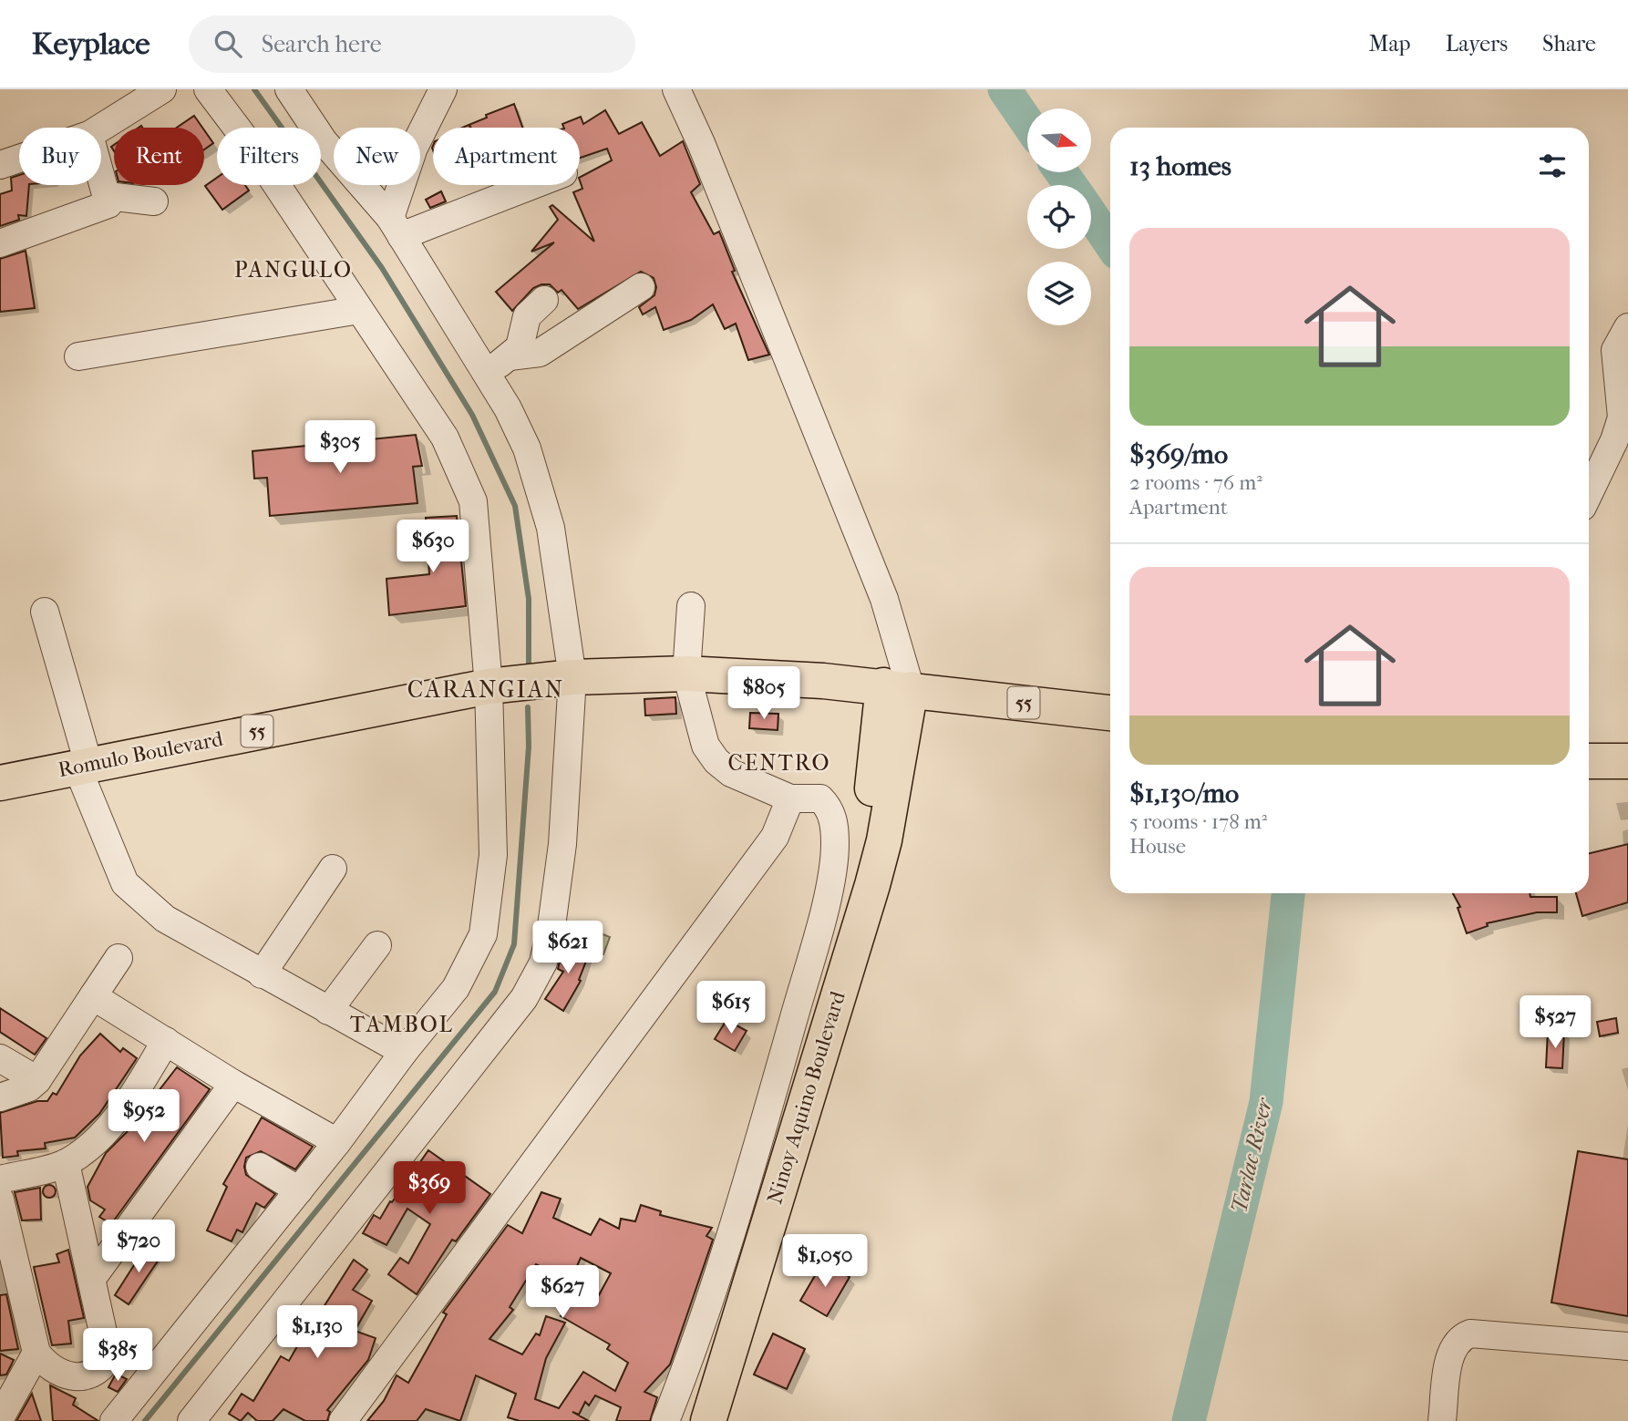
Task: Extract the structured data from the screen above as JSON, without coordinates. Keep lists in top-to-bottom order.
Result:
{
  "streets": {
    "main road": ["55", "Romulo Boulevard", "Ninoy Aquino Boulevard"]
  },
  "crossings": [
    ["Romulo Boulevard", "Ninoy Aquino Boulevard"]
  ],
  "districts": [
    "PANGULO",
    "CARANGIAN",
    "CENTRO",
    "TAMBOL"
  ],
  "water": ["Tarlac River"],
  "north": "right",
  "page": {
    "header": "Keyplace",
    "search": "Search here",
    "nav": ["Map", "Layers", "Share"],
    "chip": [
      "Buy",
      "Rent",
      "Filters",
      "New",
      "Apartment"
    ],
    "heading": "13 homes",
    "list": [
      {
        "name": "$369/mo",
        "note": "2 rooms · 76 m² · Apartment"
      },
      {
        "name": "$1,130/mo",
        "note": "5 rooms · 178 m² · House"
      }
    ],
    "price": [
      "$305",
      "$630",
      "$805",
      "$621",
      "$615",
      "$527",
      "$952",
      "$369",
      "$720",
      "$1,050",
      "$627",
      "$1,130",
      "$385"
    ]
  }
}
